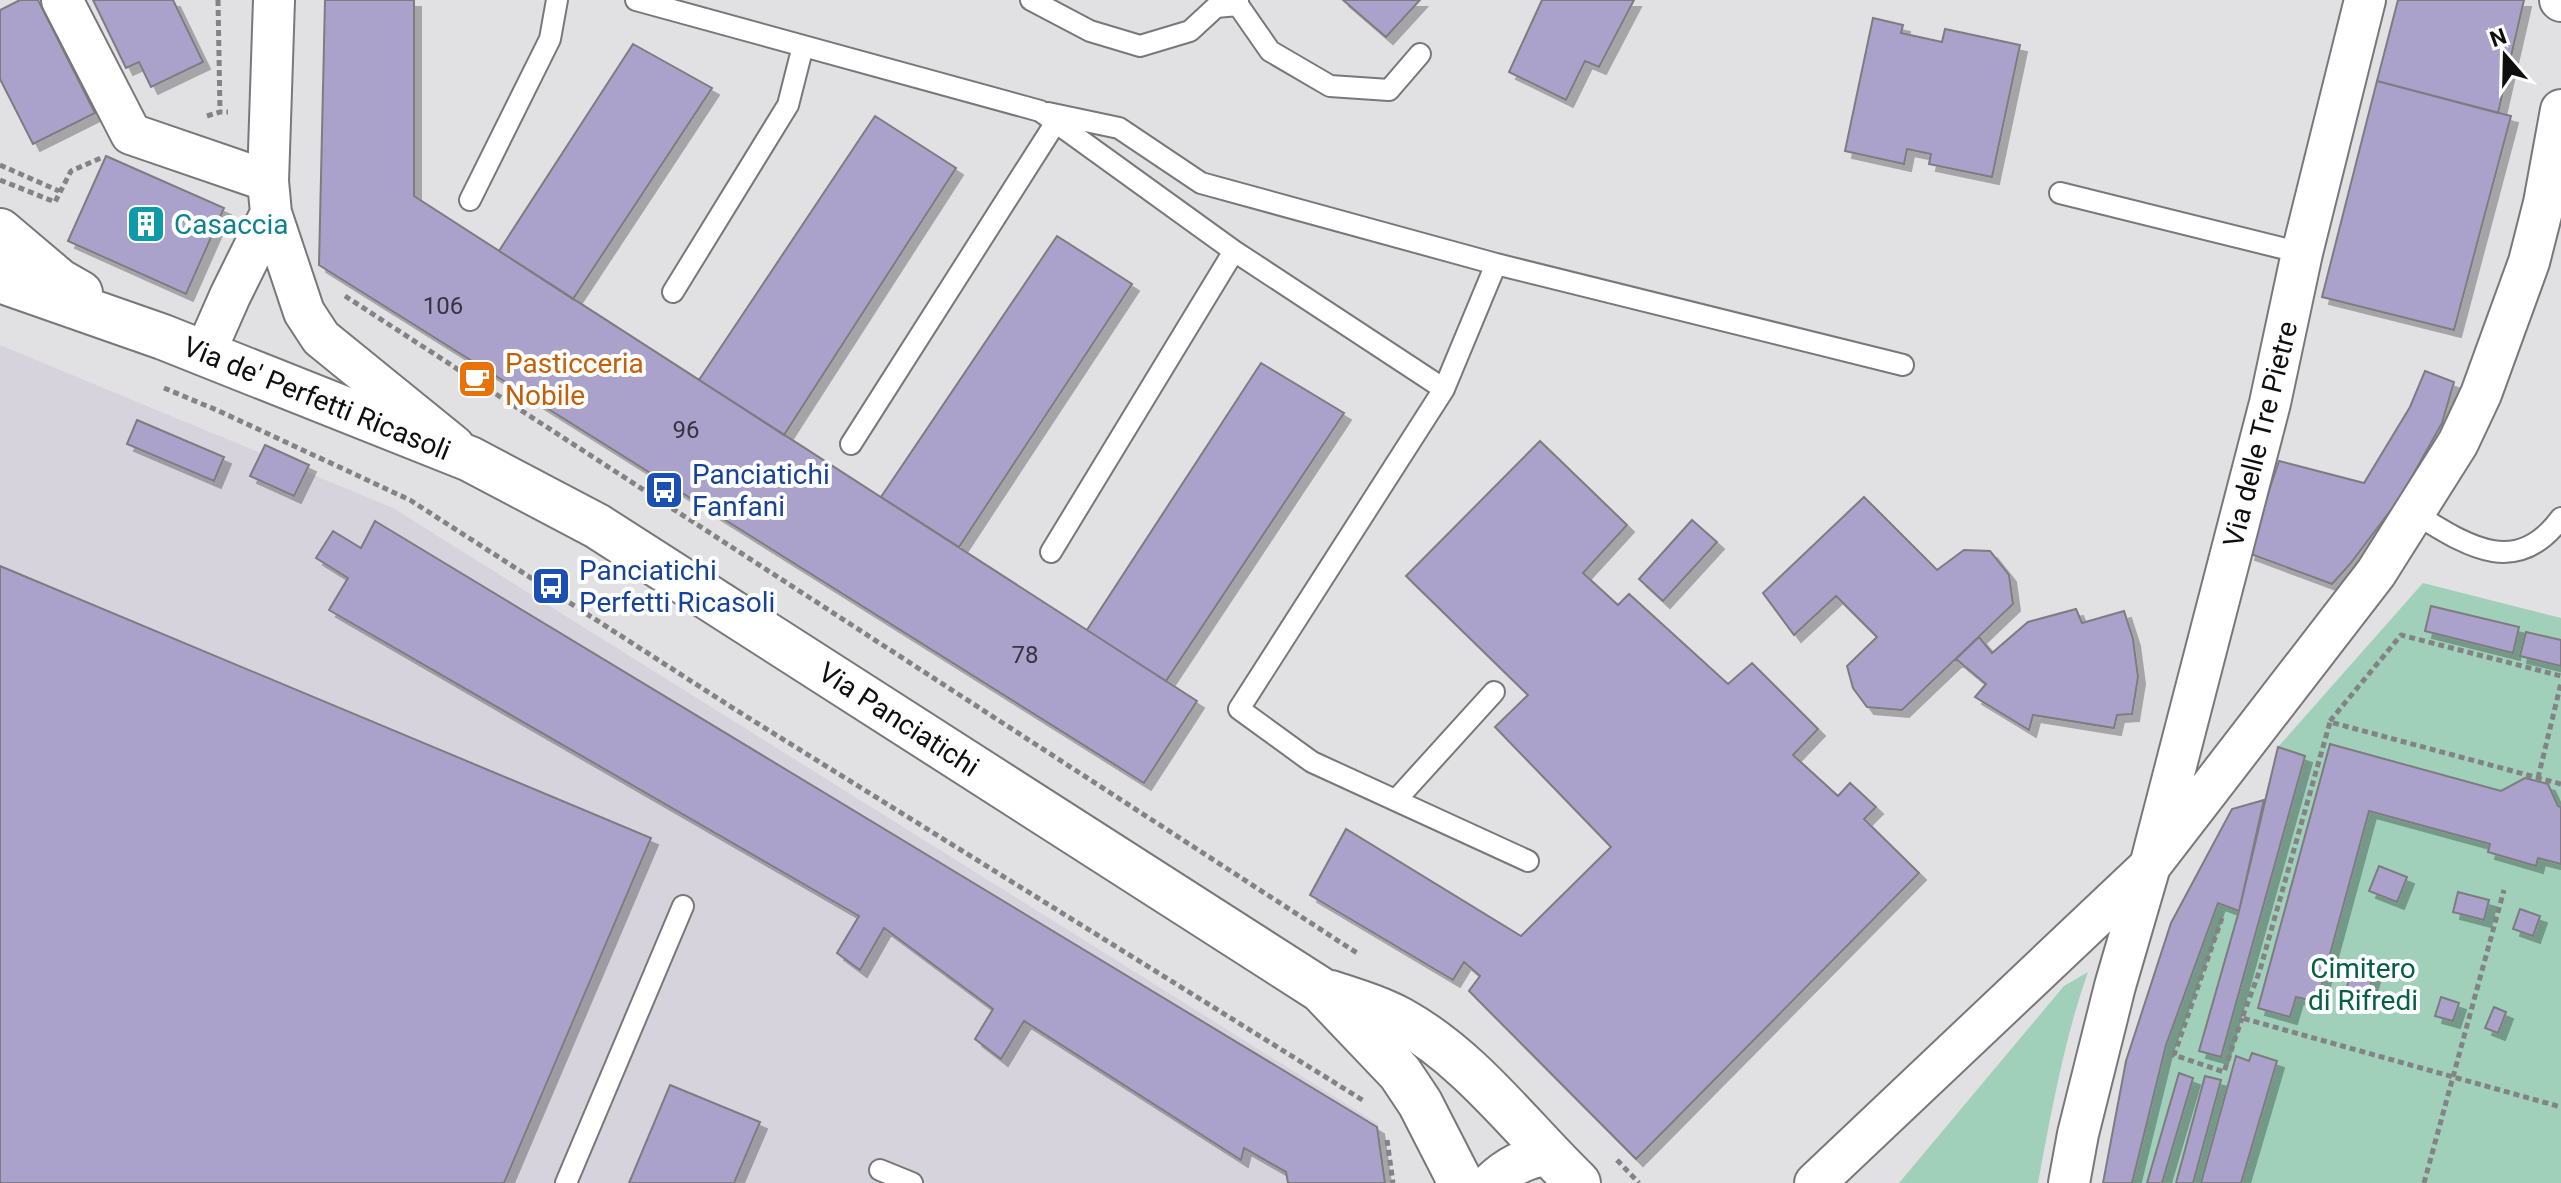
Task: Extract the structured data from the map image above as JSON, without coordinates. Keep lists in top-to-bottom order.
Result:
{
  "streets": {
    "main road": ["Via de' Perfetti Ricasoli", "Via Panciatichi"],
    "street": ["Via delle Tre Pietre"]
  },
  "crossings": [
    ["Via de' Perfetti Ricasoli", "Via Panciatichi"]
  ],
  "parks": ["Cimitero di Rifredi"],
  "places": {
    "building": ["Casaccia"],
    "cafe": ["Pasticceria Nobile"],
    "bus stop": ["Panciatichi Fanfani", "Panciatichi Perfetti Ricasoli"]
  },
  "house_numbers": ["106", "96", "78"],
  "north": "top"
}
